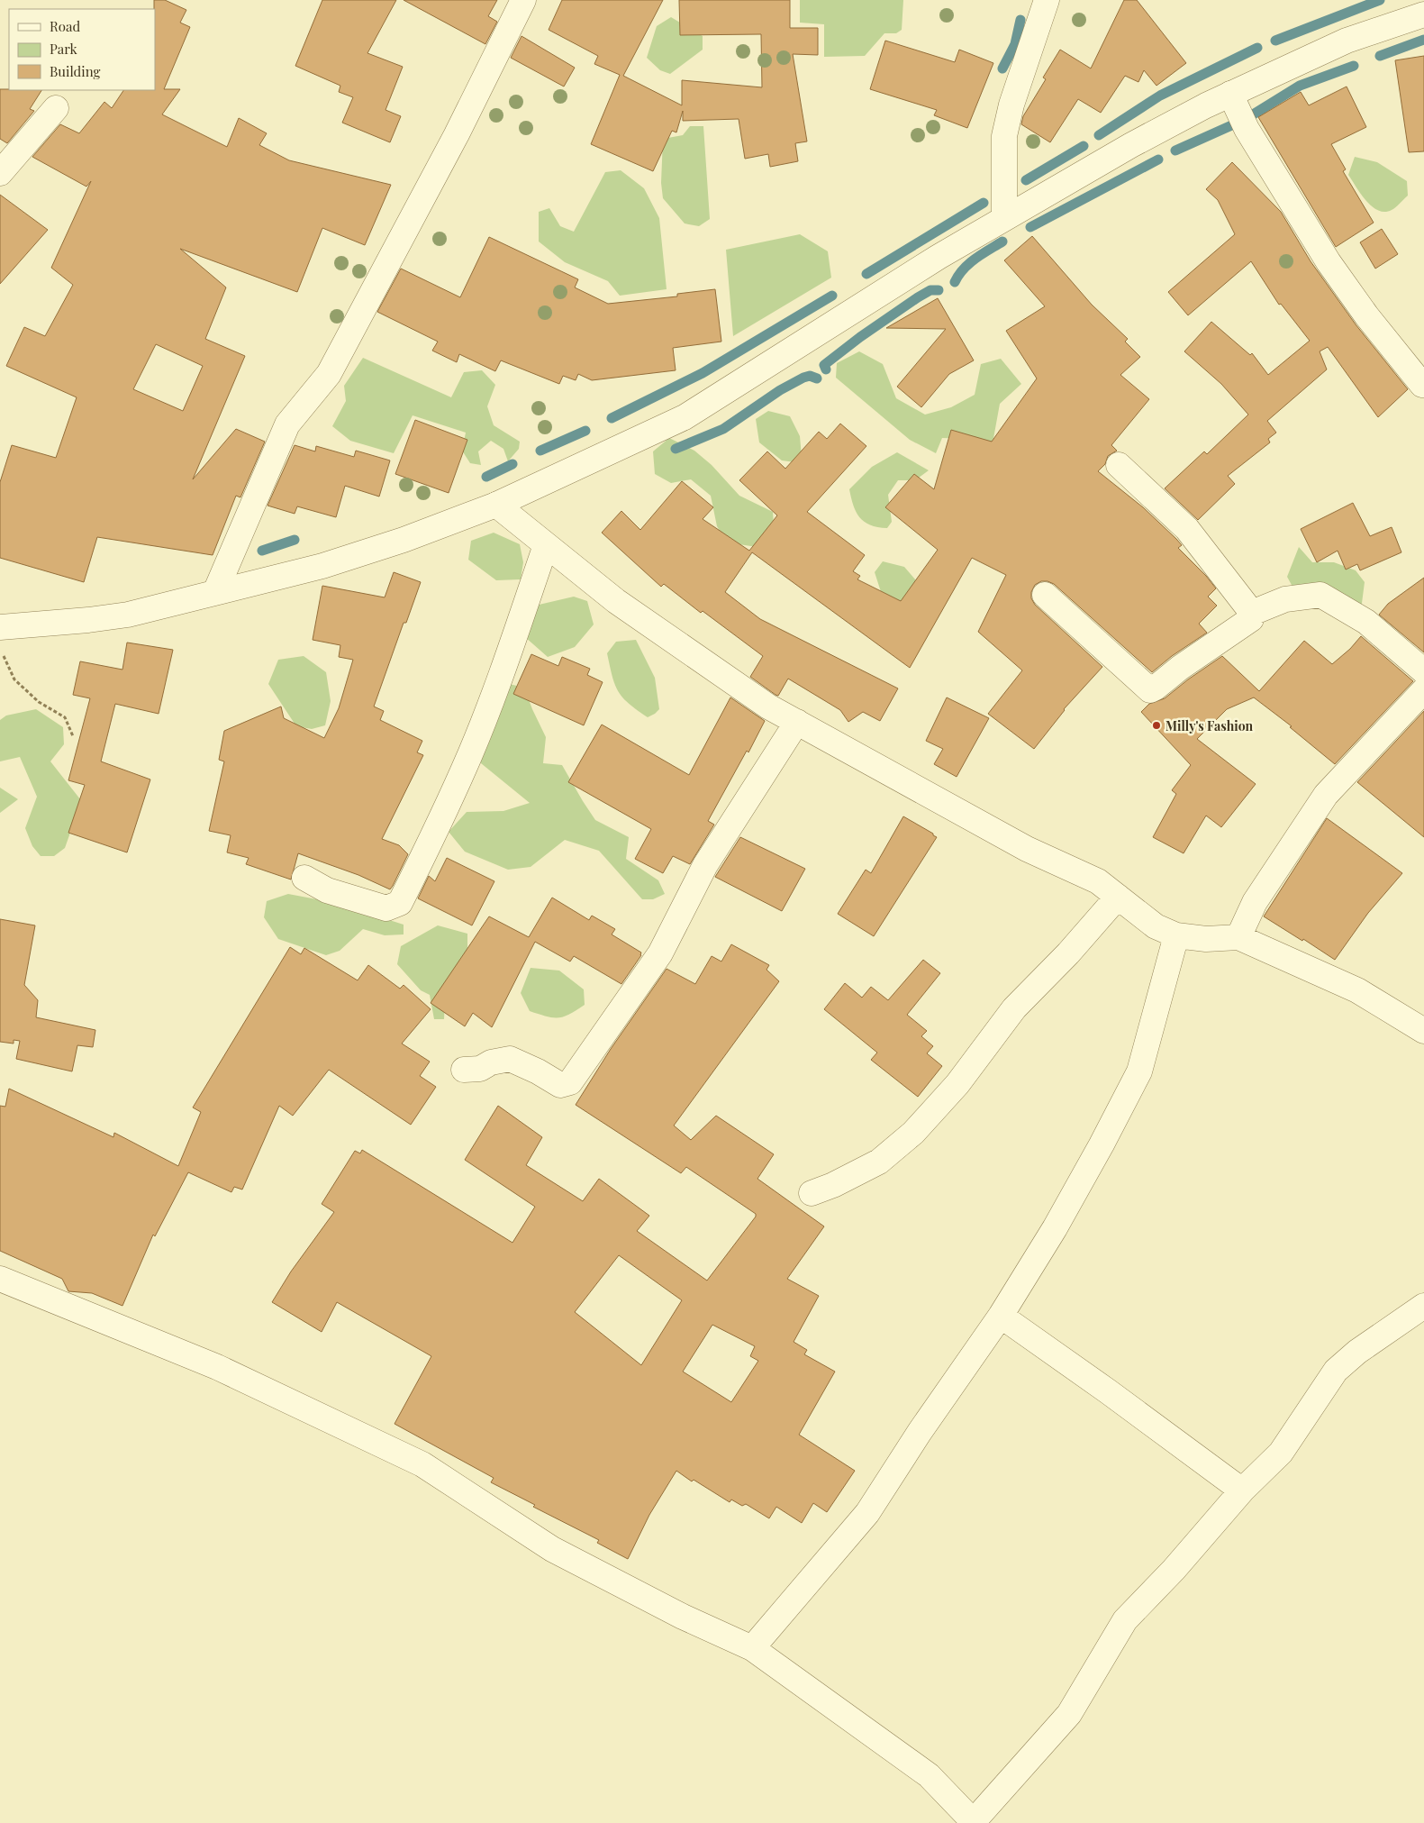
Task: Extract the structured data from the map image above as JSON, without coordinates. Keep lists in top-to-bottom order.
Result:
{
  "places": ["Milly's Fashion"],
  "legend": ["Road", "Park", "Building"]
}
